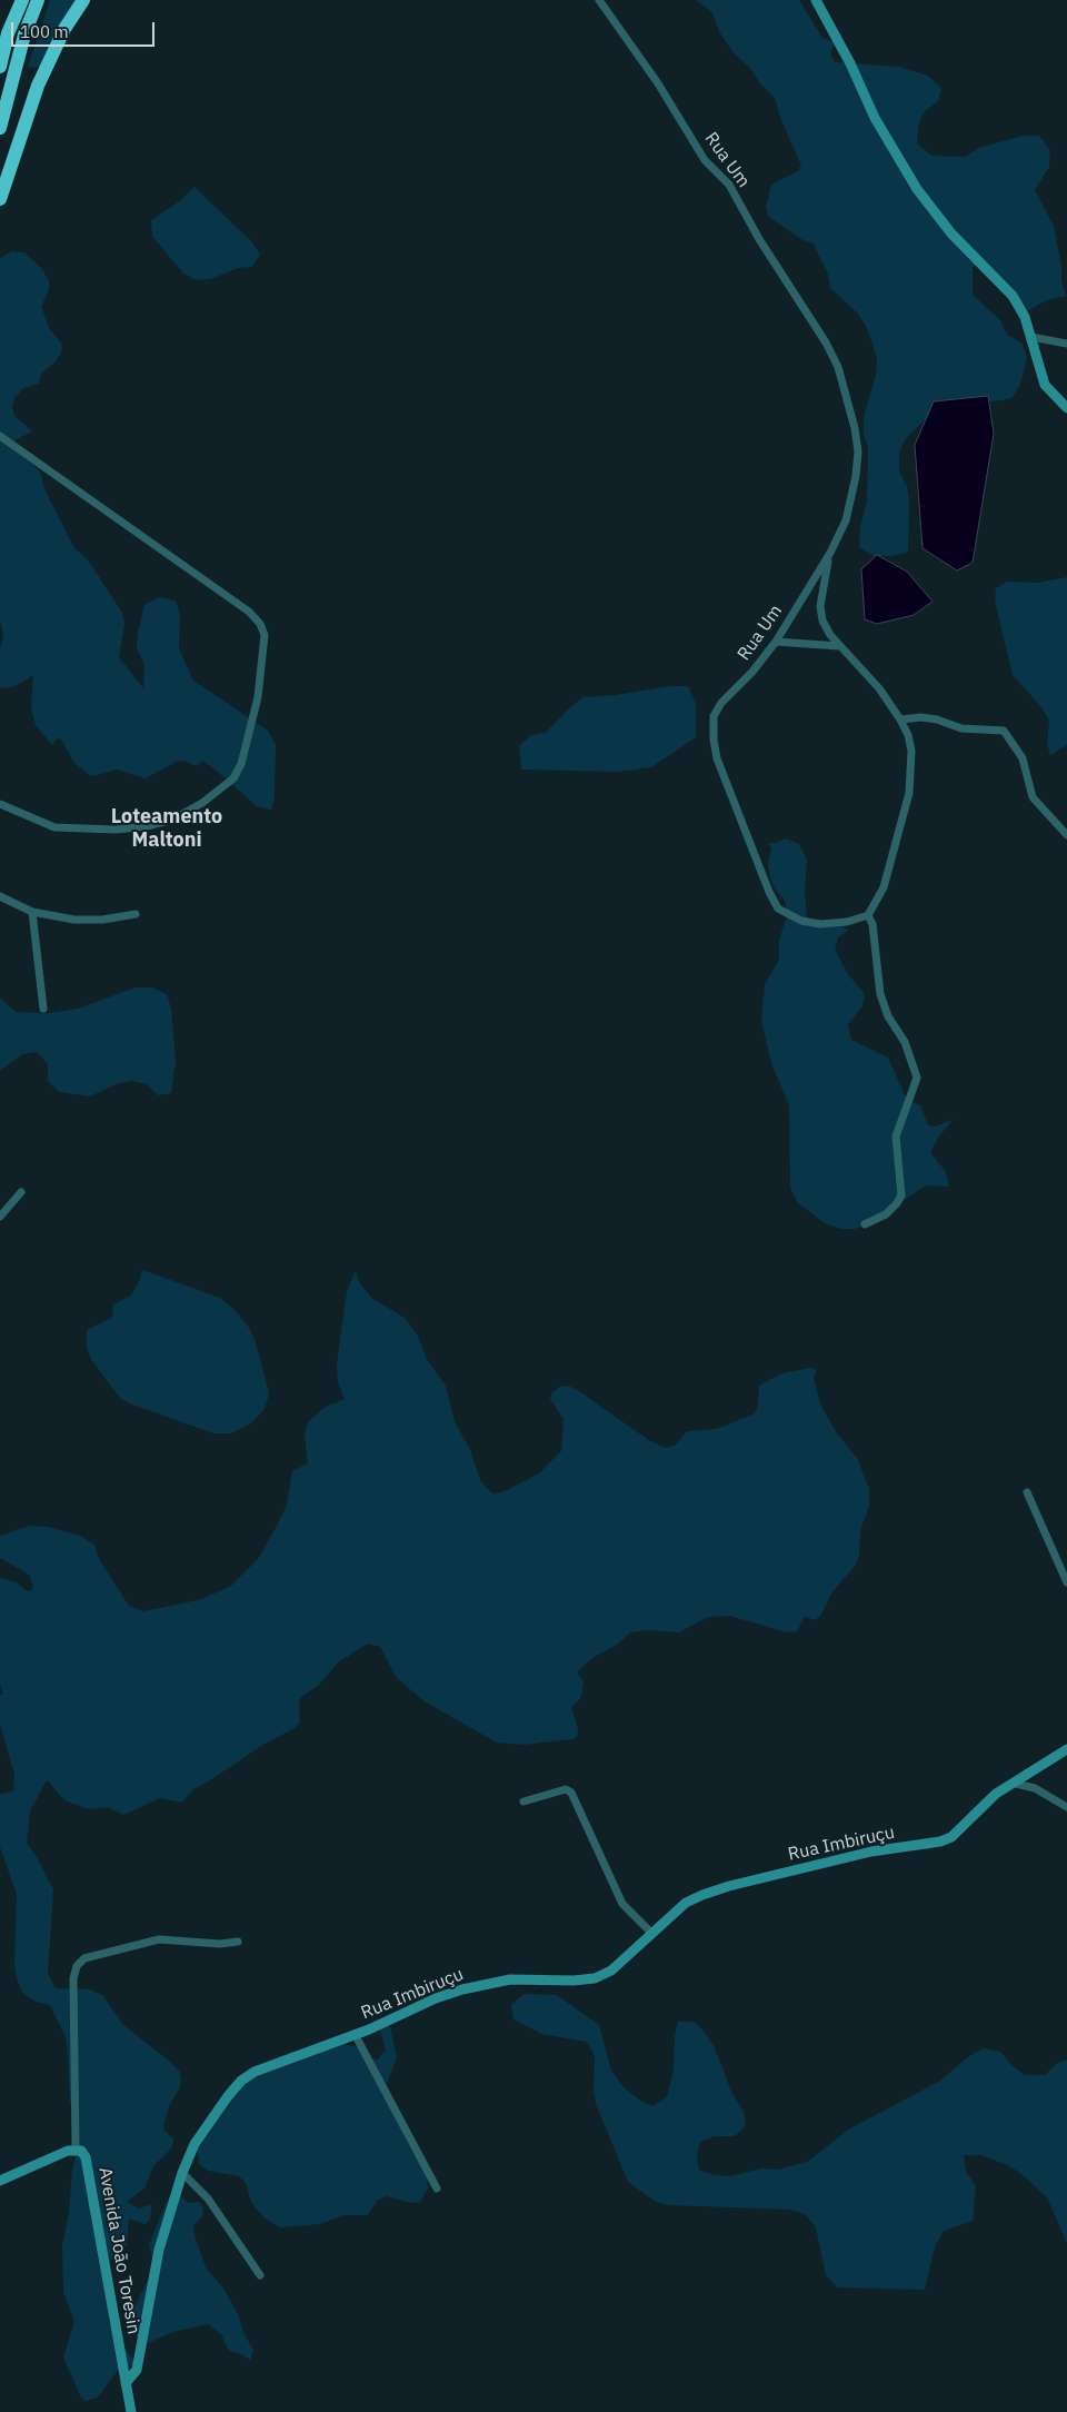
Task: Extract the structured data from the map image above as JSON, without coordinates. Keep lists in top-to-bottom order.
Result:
{
  "streets": {
    "street": ["Rua Um", "Rua Imbiruçu", "Avenida João Toresin"]
  },
  "crossings": [
    ["Rua Imbiruçu", "Avenida João Toresin"]
  ],
  "districts": ["Loteamento Maltoni"],
  "scale_bar": "100 m"
}
